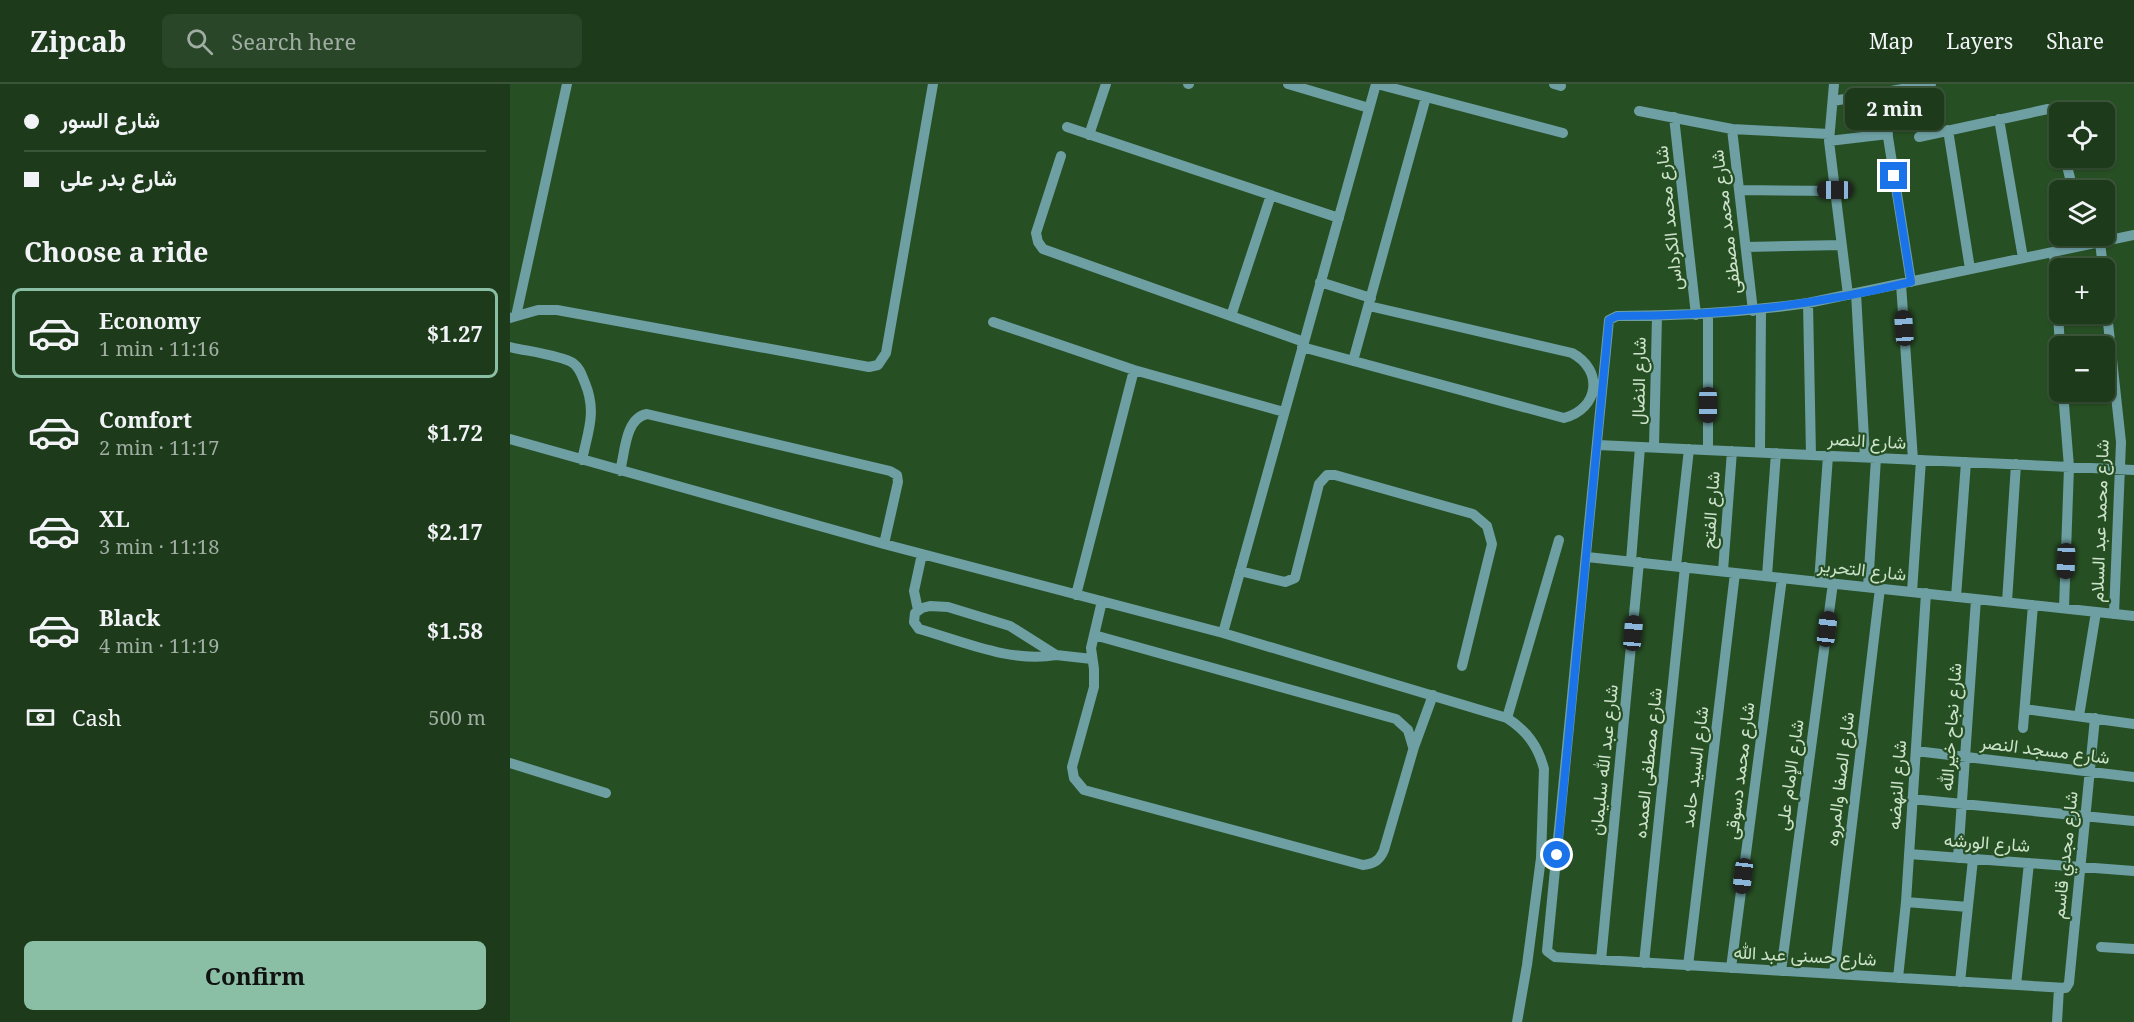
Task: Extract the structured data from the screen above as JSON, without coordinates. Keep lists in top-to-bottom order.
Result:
{
  "streets": {
    "street": [
      "شارع محمد الكرداس",
      "شارع محمد مصطفى",
      "شارع النضال",
      "شارع النصر",
      "شارع الفتح",
      "شارع محمد عبد السلام",
      "شارع التحرير",
      "شارع نجاح خيرالله",
      "شارع مسجد النصر",
      "شارع عبد الله سليمان",
      "شارع مصطفى العمده",
      "شارع السيد حامد",
      "شارع محمد دسوقى",
      "شارع الإمام على",
      "شارع الصفا والمروه",
      "شارع النهضه",
      "شارع الورشه",
      "شارع مجدي قاسم",
      "شارع حسنى عبد الله"
    ]
  },
  "crossings": [
    ["شارع محمد مصطفى", "شارع النصر"],
    ["شارع النضال", "شارع النصر"],
    ["شارع النصر", "شارع الفتح"],
    ["شارع النصر", "شارع محمد عبد السلام"],
    ["شارع النصر", "شارع عبد الله سليمان"],
    ["شارع النصر", "شارع مصطفى العمده"],
    ["شارع الفتح", "شارع التحرير"],
    ["شارع محمد عبد السلام", "شارع التحرير"],
    ["شارع التحرير", "شارع نجاح خيرالله"],
    ["شارع التحرير", "شارع عبد الله سليمان"],
    ["شارع التحرير", "شارع مصطفى العمده"],
    ["شارع التحرير", "شارع السيد حامد"],
    ["شارع التحرير", "شارع محمد دسوقى"],
    ["شارع التحرير", "شارع الإمام على"],
    ["شارع التحرير", "شارع الصفا والمروه"],
    ["شارع التحرير", "شارع النهضه"],
    ["شارع التحرير", "شارع حسنى عبد الله"],
    ["شارع نجاح خيرالله", "شارع مسجد النصر"],
    ["شارع نجاح خيرالله", "شارع الورشه"],
    ["شارع مسجد النصر", "شارع النهضه"],
    ["شارع مسجد النصر", "شارع مجدي قاسم"],
    ["شارع عبد الله سليمان", "شارع حسنى عبد الله"],
    ["شارع مصطفى العمده", "شارع حسنى عبد الله"],
    ["شارع السيد حامد", "شارع حسنى عبد الله"],
    ["شارع محمد دسوقى", "شارع حسنى عبد الله"],
    ["شارع الإمام على", "شارع حسنى عبد الله"],
    ["شارع الصفا والمروه", "شارع حسنى عبد الله"],
    ["شارع النهضه", "شارع الورشه"],
    ["شارع النهضه", "شارع حسنى عبد الله"],
    ["شارع الورشه", "شارع مجدي قاسم"],
    ["شارع مجدي قاسم", "شارع حسنى عبد الله"]
  ],
  "page": {
    "header": "Zipcab",
    "search": "Search here",
    "nav": ["Map", "Layers", "Share"],
    "banner": ["شارع السور", "شارع بدر على"],
    "bubble": "2 min",
    "map_buttons": ["+", "−"],
    "heading": "Choose a ride",
    "list": [
      {
        "name": "Economy",
        "note": "1 min · 11:16",
        "value": "$1.27"
      },
      {
        "name": "Comfort",
        "note": "2 min · 11:17",
        "value": "$1.72"
      },
      {
        "name": "XL",
        "note": "3 min · 11:18",
        "value": "$2.17"
      },
      {
        "name": "Black",
        "note": "4 min · 11:19",
        "value": "$1.58"
      }
    ],
    "pay": ["Cash", "500 m"],
    "buttons": "Confirm"
  }
}
